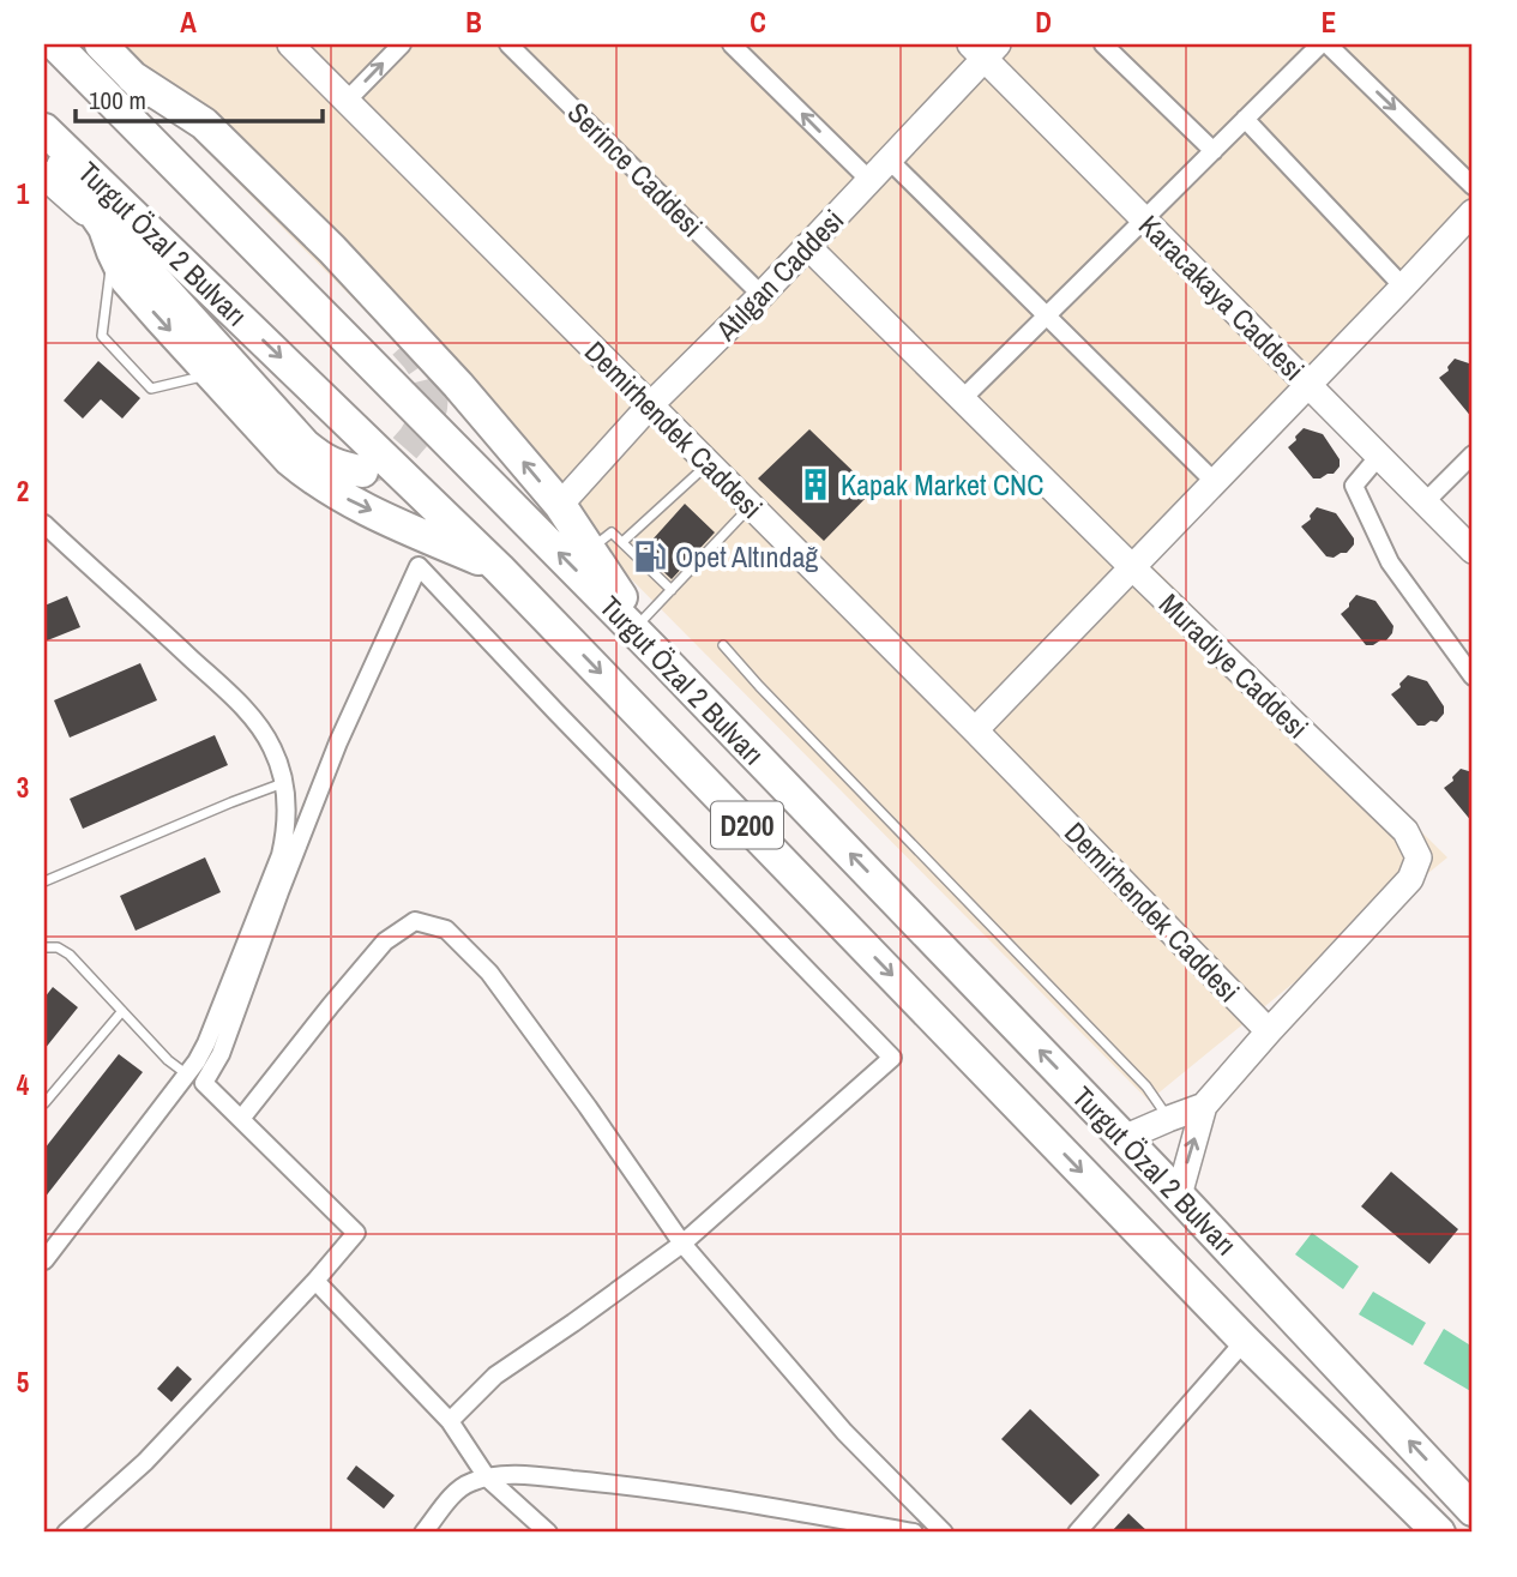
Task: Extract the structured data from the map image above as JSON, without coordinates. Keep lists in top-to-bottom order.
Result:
{
  "streets": {
    "highway": ["Turgut Özal 2 Bulvarı", "D200"],
    "street": [
      "Serince Caddesi",
      "Atılgan Caddesi",
      "Karacakaya Caddesi",
      "Demirhendek Caddesi",
      "Muradiye Caddesi"
    ]
  },
  "crossings": [
    ["Serince Caddesi", "Atılgan Caddesi"],
    ["Atılgan Caddesi", "Karacakaya Caddesi"],
    ["Atılgan Caddesi", "Demirhendek Caddesi"],
    ["Atılgan Caddesi", "Muradiye Caddesi"],
    ["Demirhendek Caddesi", "Muradiye Caddesi"]
  ],
  "places": {
    "building": ["Kapak Market CNC"],
    "fuel station": ["Opet Altındağ"]
  },
  "scale_bar": "100 m",
  "grid": {
    "columns": [
      "A",
      "B",
      "C",
      "D",
      "E"
    ],
    "rows": [
      "1",
      "2",
      "3",
      "4",
      "5"
    ]
  }
}
